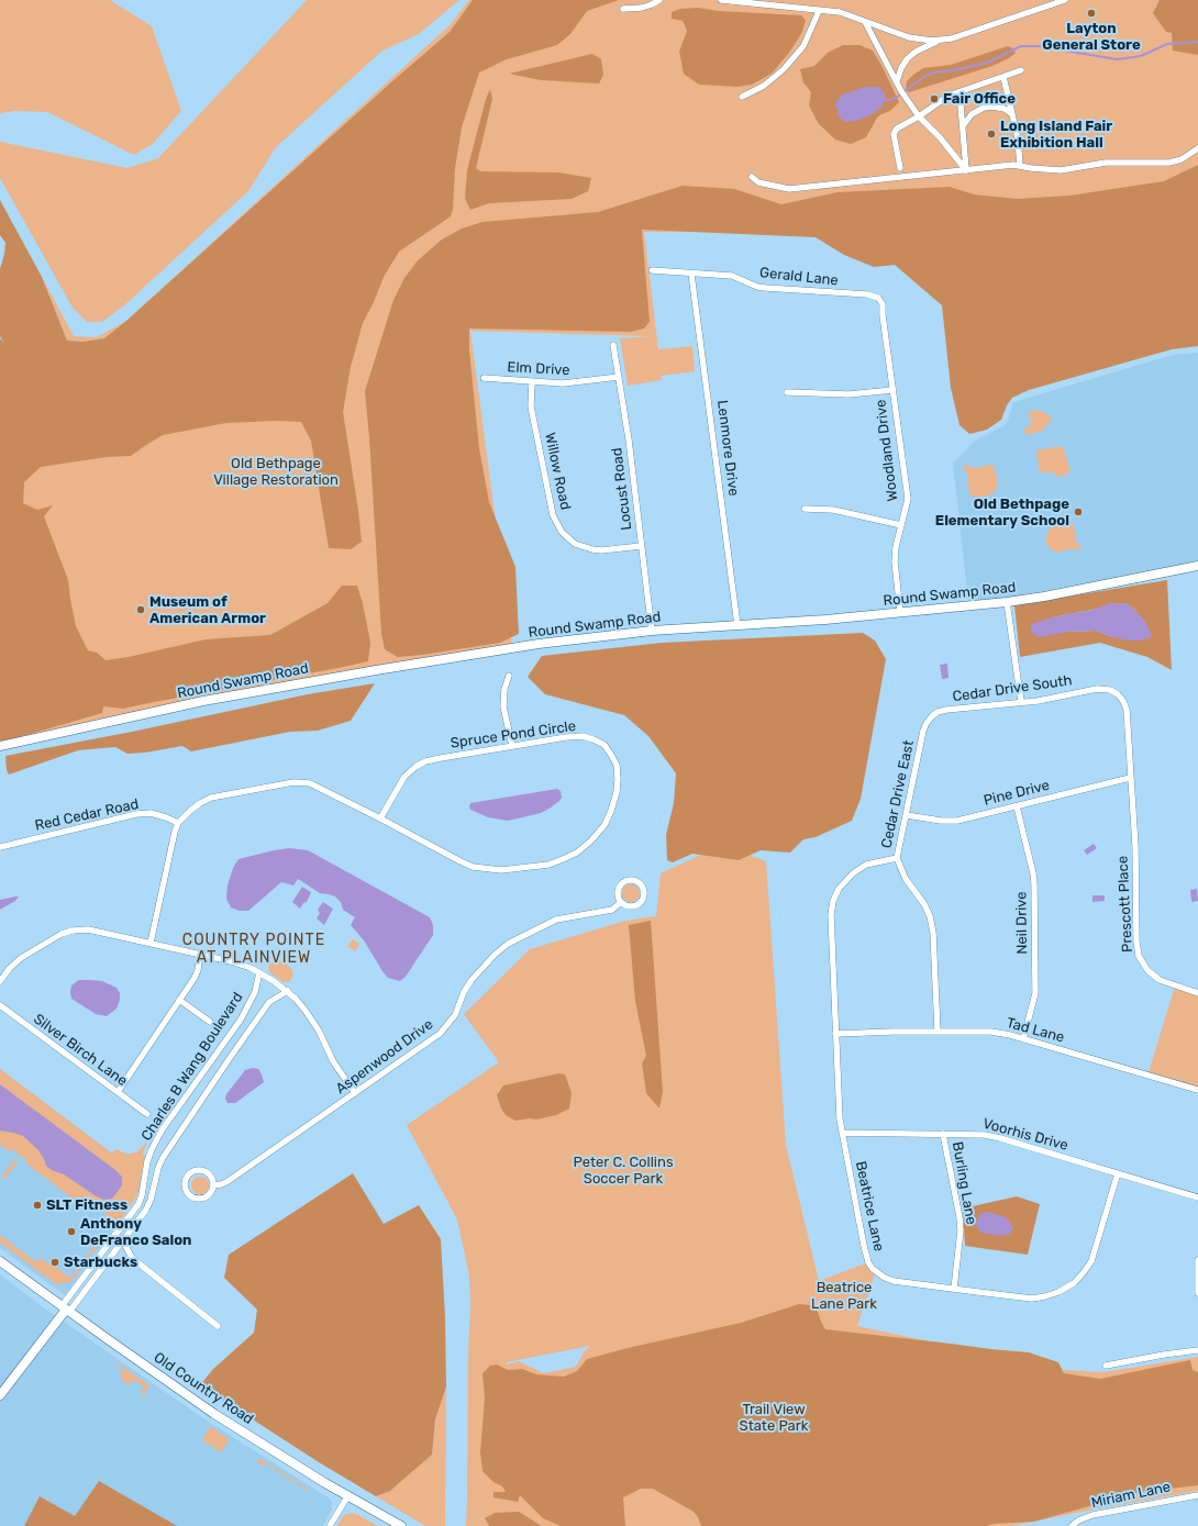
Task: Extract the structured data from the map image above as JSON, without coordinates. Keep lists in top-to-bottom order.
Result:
{
  "streets": {
    "main road": ["Round Swamp Road", "Old Country Road"],
    "street": [
      "Gerald Lane",
      "Elm Drive",
      "Lenmore Drive",
      "Woodland Drive",
      "Willow Road",
      "Locust Road",
      "Cedar Drive South",
      "Spruce Pond Circle",
      "Pine Drive",
      "Cedar Drive East",
      "Red Cedar Road",
      "Prescott Place",
      "Neil Drive",
      "Tad Lane",
      "Silver Birch Lane",
      "Aspenwood Drive",
      "Charles B Wang Boulevard",
      "Voorhis Drive",
      "Burling Lane",
      "Beatrice Lane",
      "Miriam Lane"
    ]
  },
  "crossings": [
    ["Gerald Lane", "Lenmore Drive"],
    ["Gerald Lane", "Woodland Drive"],
    ["Elm Drive", "Willow Road"],
    ["Elm Drive", "Locust Road"],
    ["Lenmore Drive", "Round Swamp Road"],
    ["Woodland Drive", "Round Swamp Road"],
    ["Willow Road", "Locust Road"],
    ["Locust Road", "Round Swamp Road"],
    ["Cedar Drive South", "Cedar Drive East"],
    ["Cedar Drive South", "Prescott Place"],
    ["Spruce Pond Circle", "Red Cedar Road"],
    ["Pine Drive", "Cedar Drive East"],
    ["Pine Drive", "Prescott Place"],
    ["Pine Drive", "Neil Drive"],
    ["Cedar Drive East", "Tad Lane"],
    ["Cedar Drive East", "Beatrice Lane"],
    ["Neil Drive", "Tad Lane"],
    ["Tad Lane", "Beatrice Lane"],
    ["Charles B Wang Boulevard", "Old Country Road"],
    ["Voorhis Drive", "Burling Lane"],
    ["Voorhis Drive", "Beatrice Lane"],
    ["Burling Lane", "Beatrice Lane"]
  ],
  "districts": ["COUNTRY POINTE AT PLAINVIEW"],
  "parks": [
    "Old Bethpage Village Restoration",
    "Peter C. Collins Soccer Park",
    "Beatrice Lane Park",
    "Trail View State Park"
  ],
  "places": [
    "Layton General Store",
    "Fair Office",
    "Long Island Fair Exhibition Hall",
    "Old Bethpage Elementary School",
    "Museum of American Armor",
    "SLT Fitness",
    "Anthony DeFranco Salon",
    "Starbucks"
  ]
}
